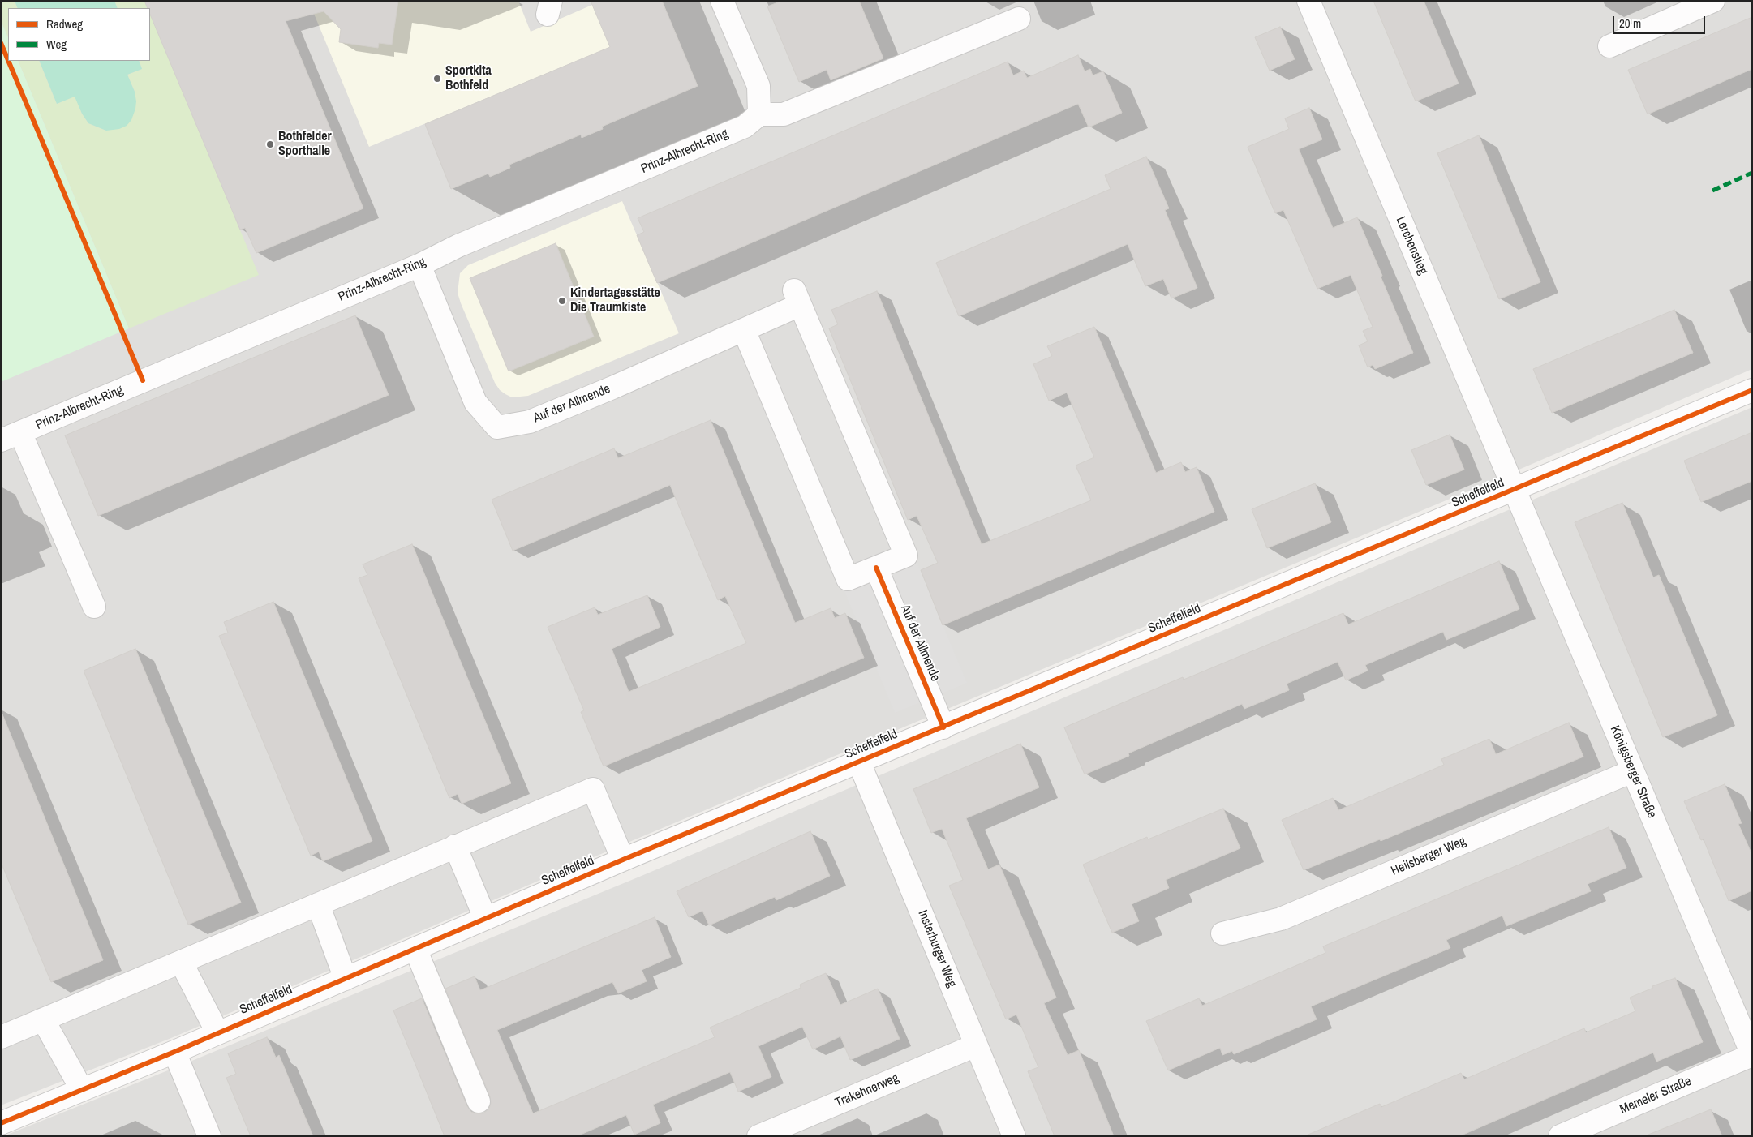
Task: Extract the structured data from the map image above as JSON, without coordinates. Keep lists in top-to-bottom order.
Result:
{
  "streets": {
    "street": [
      "Prinz-Albrecht-Ring",
      "Lerchenstieg",
      "Auf der Allmende",
      "Scheffelfeld",
      "Königsberger Straße",
      "Heilsberger Weg",
      "Insterburger Weg",
      "Trakehnerweg",
      "Memeler Straße"
    ]
  },
  "crossings": [
    ["Prinz-Albrecht-Ring", "Auf der Allmende"],
    ["Lerchenstieg", "Scheffelfeld"],
    ["Lerchenstieg", "Königsberger Straße"],
    ["Auf der Allmende", "Scheffelfeld"],
    ["Scheffelfeld", "Königsberger Straße"],
    ["Scheffelfeld", "Insterburger Weg"],
    ["Königsberger Straße", "Heilsberger Weg"],
    ["Königsberger Straße", "Memeler Straße"],
    ["Insterburger Weg", "Trakehnerweg"]
  ],
  "places": ["Sportkita Bothfeld", "Bothfelder Sporthalle", "Kindertagesstätte Die Traumkiste"],
  "legend": ["Radweg", "Weg"],
  "scale_bar": "20 m"
}
